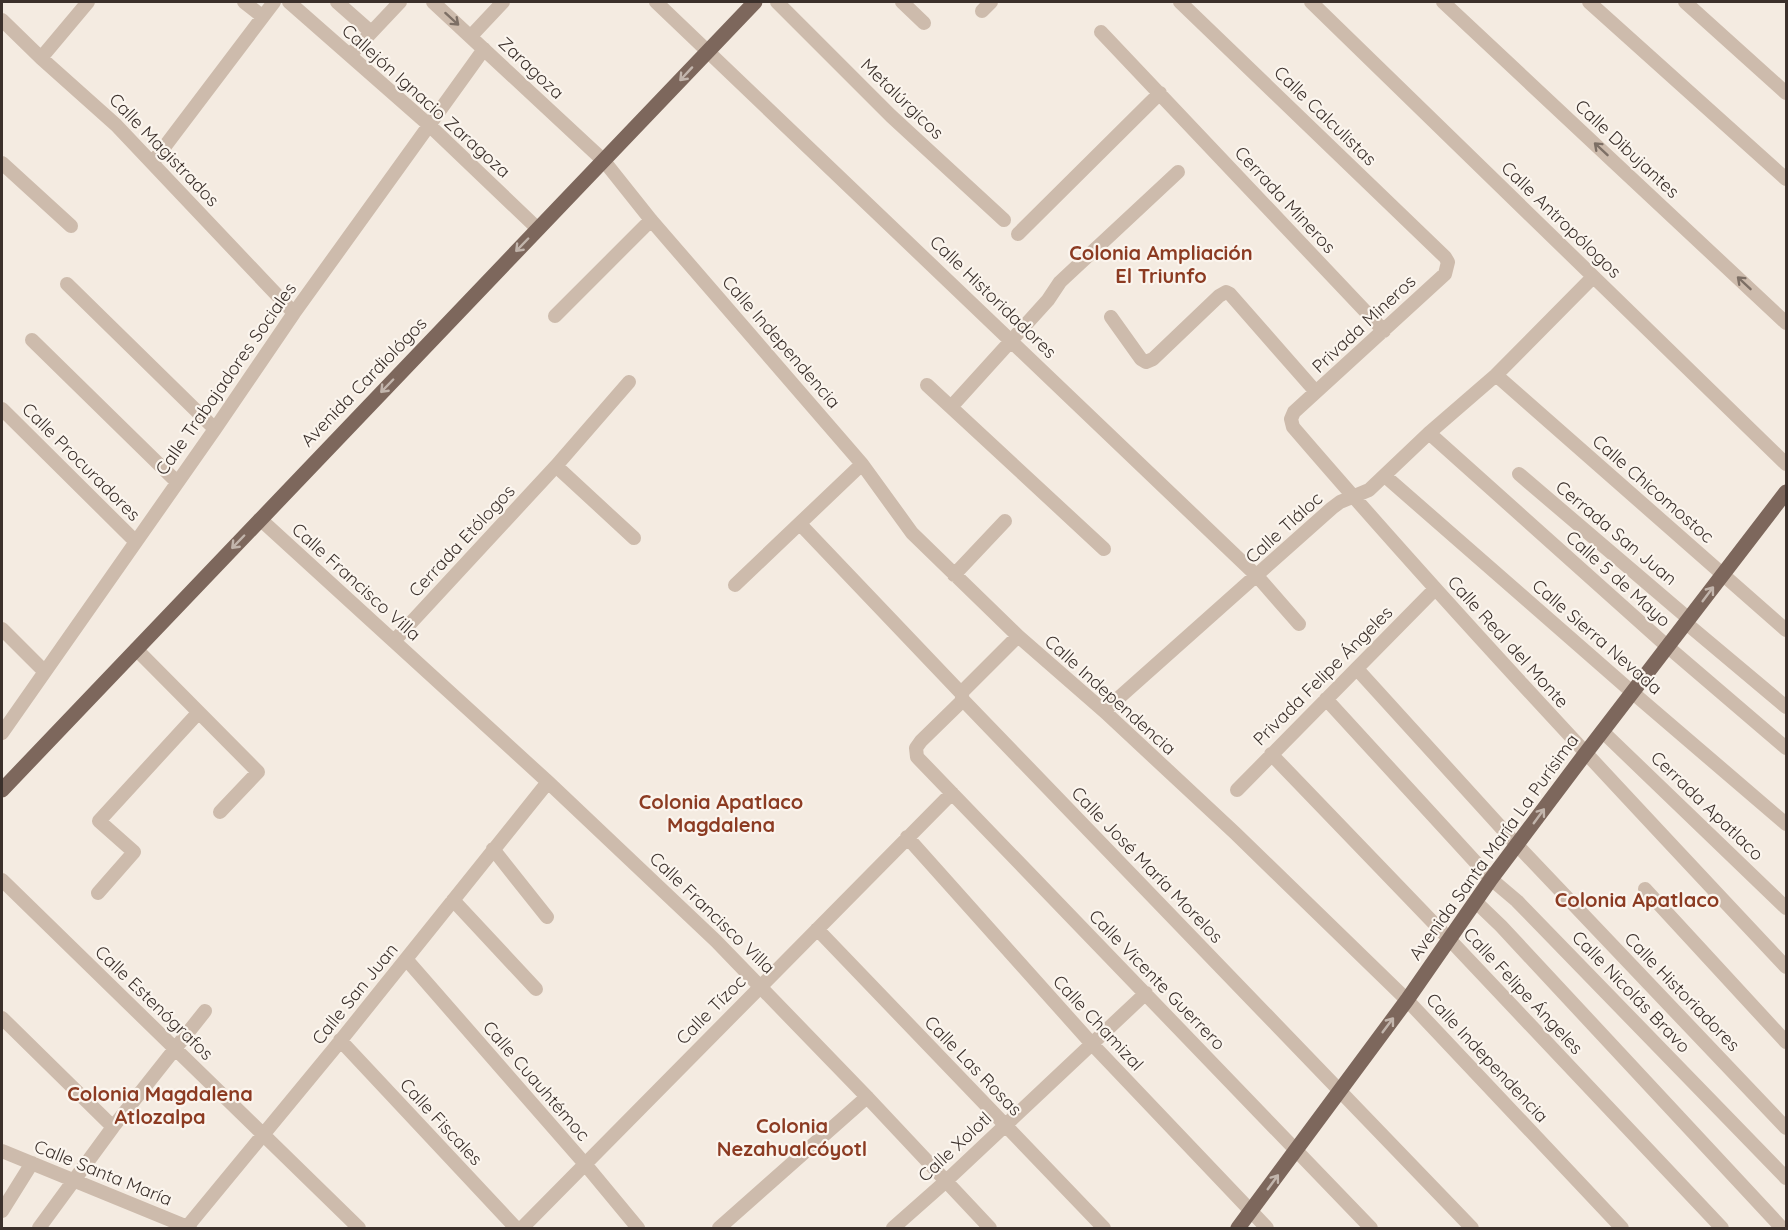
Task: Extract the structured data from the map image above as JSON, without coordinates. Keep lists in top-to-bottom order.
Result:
{
  "streets": {
    "main road": ["Avenida Cardiológos", "Avenida Santa María La Purísima"],
    "street": [
      "Zaragoza",
      "Metalúrgicos",
      "Callejón Ignacio Zaragoza",
      "Calle Calculistas",
      "Calle Dibujantes",
      "Calle Magistrados",
      "Cerrada Mineros",
      "Calle Antropólogos",
      "Calle Historidadores",
      "Privada Mineros",
      "Calle Independencia",
      "Calle Trabajadores Sociales",
      "Calle Procuradores",
      "Calle Chicomostoc",
      "Calle Tláloc",
      "Cerrada San Juan",
      "Cerrada Etólogos",
      "Calle 5 de Mayo",
      "Calle Francisco Villa",
      "Calle Sierra Nevada",
      "Calle Real del Monte",
      "Privada Felipe Ángeles",
      "Cerrada Apatlaco",
      "Calle José María Morelos",
      "Calle Vicente Guerrero",
      "Calle Felipe Ángeles",
      "Calle Nicolás Bravo",
      "Calle Historiadores",
      "Calle San Juan",
      "Calle Estenógrafos",
      "Calle Tízoc",
      "Calle Chamizal",
      "Calle Las Rosas",
      "Calle Cuauhtémoc",
      "Calle Fiscales",
      "Calle Xolotl",
      "Calle Santa María"
    ]
  },
  "crossings": [
    ["Zaragoza", "Calle Independencia"],
    ["Zaragoza", "Calle Trabajadores Sociales"],
    ["Zaragoza", "Avenida Cardiológos"],
    ["Callejón Ignacio Zaragoza", "Calle Trabajadores Sociales"],
    ["Callejón Ignacio Zaragoza", "Avenida Cardiológos"],
    ["Calle Calculistas", "Privada Mineros"],
    ["Calle Magistrados", "Calle Trabajadores Sociales"],
    ["Cerrada Mineros", "Privada Mineros"],
    ["Calle Antropólogos", "Calle Tláloc"],
    ["Calle Historidadores", "Avenida Cardiológos"],
    ["Calle Historidadores", "Calle Tláloc"],
    ["Privada Mineros", "Calle Real del Monte"],
    ["Calle Independencia", "Avenida Cardiológos"],
    ["Calle Independencia", "Calle Tláloc"],
    ["Calle Independencia", "Avenida Santa María La Purísima"],
    ["Calle Trabajadores Sociales", "Calle Procuradores"],
    ["Avenida Cardiológos", "Calle Francisco Villa"],
    ["Calle Chicomostoc", "Calle Tláloc"],
    ["Calle Chicomostoc", "Avenida Santa María La Purísima"],
    ["Calle Tláloc", "Calle 5 de Mayo"],
    ["Calle Tláloc", "Calle Sierra Nevada"],
    ["Calle Tláloc", "Calle Real del Monte"],
    ["Cerrada San Juan", "Avenida Santa María La Purísima"],
    ["Cerrada Etólogos", "Calle Francisco Villa"],
    ["Calle 5 de Mayo", "Avenida Santa María La Purísima"],
    ["Calle Francisco Villa", "Calle San Juan"],
    ["Calle Francisco Villa", "Calle Tízoc"],
    ["Calle Francisco Villa", "Calle Xolotl"],
    ["Calle Sierra Nevada", "Avenida Santa María La Purísima"],
    ["Calle Real del Monte", "Privada Felipe Ángeles"],
    ["Calle Real del Monte", "Avenida Santa María La Purísima"],
    ["Privada Felipe Ángeles", "Calle Felipe Ángeles"],
    ["Privada Felipe Ángeles", "Calle Nicolás Bravo"],
    ["Privada Felipe Ángeles", "Calle Historiadores"],
    ["Cerrada Apatlaco", "Avenida Santa María La Purísima"],
    ["Avenida Santa María La Purísima", "Calle José María Morelos"],
    ["Avenida Santa María La Purísima", "Calle Vicente Guerrero"],
    ["Avenida Santa María La Purísima", "Calle Felipe Ángeles"],
    ["Avenida Santa María La Purísima", "Calle Nicolás Bravo"],
    ["Avenida Santa María La Purísima", "Calle Historiadores"],
    ["Avenida Santa María La Purísima", "Calle Chamizal"],
    ["Calle José María Morelos", "Calle Vicente Guerrero"],
    ["Calle Vicente Guerrero", "Calle Tízoc"],
    ["Calle Vicente Guerrero", "Calle Xolotl"],
    ["Calle San Juan", "Calle Estenógrafos"],
    ["Calle San Juan", "Calle Cuauhtémoc"],
    ["Calle San Juan", "Calle Fiscales"],
    ["Calle San Juan", "Calle Santa María"],
    ["Calle Tízoc", "Calle Chamizal"],
    ["Calle Tízoc", "Calle Las Rosas"],
    ["Calle Tízoc", "Calle Cuauhtémoc"],
    ["Calle Chamizal", "Calle Xolotl"],
    ["Calle Las Rosas", "Calle Xolotl"]
  ],
  "one_way": ["Avenida Cardiológos", "Avenida Santa María La Purísima"],
  "districts": [
    "Colonia Ampliación El Triunfo",
    "Colonia Apatlaco Magdalena",
    "Colonia Apatlaco",
    "Colonia Magdalena Atlozalpa",
    "Colonia Nezahualcóyotl"
  ]
}
